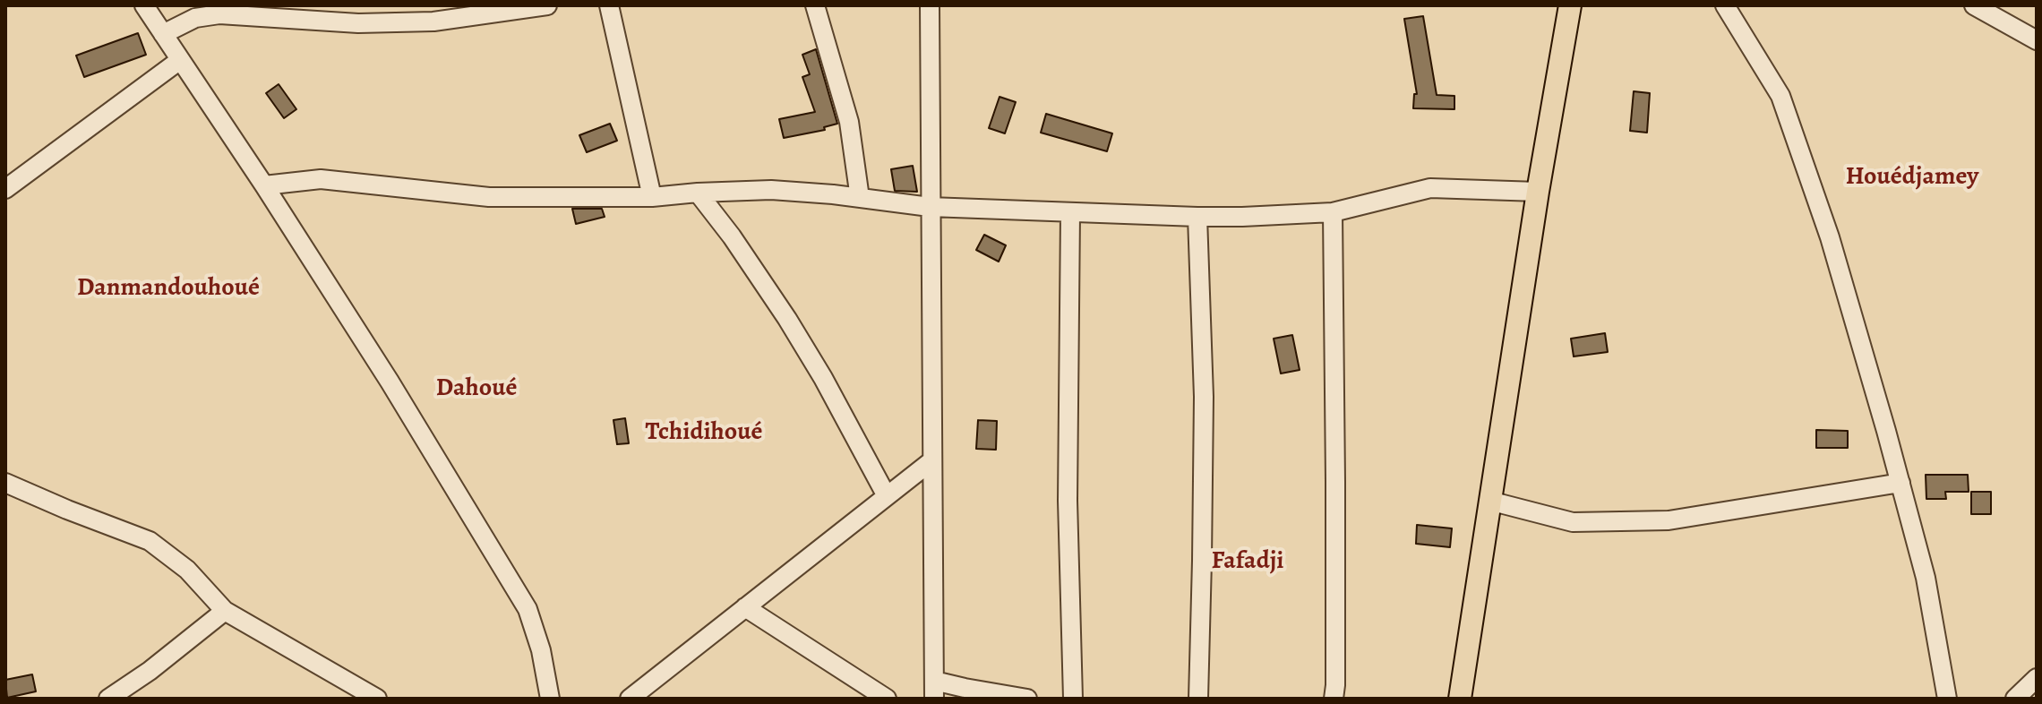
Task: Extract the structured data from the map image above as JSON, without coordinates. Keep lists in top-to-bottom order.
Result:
{
  "districts": [
    "Houédjamey",
    "Danmandouhoué",
    "Dahoué",
    "Tchidihoué",
    "Fafadji"
  ]
}
